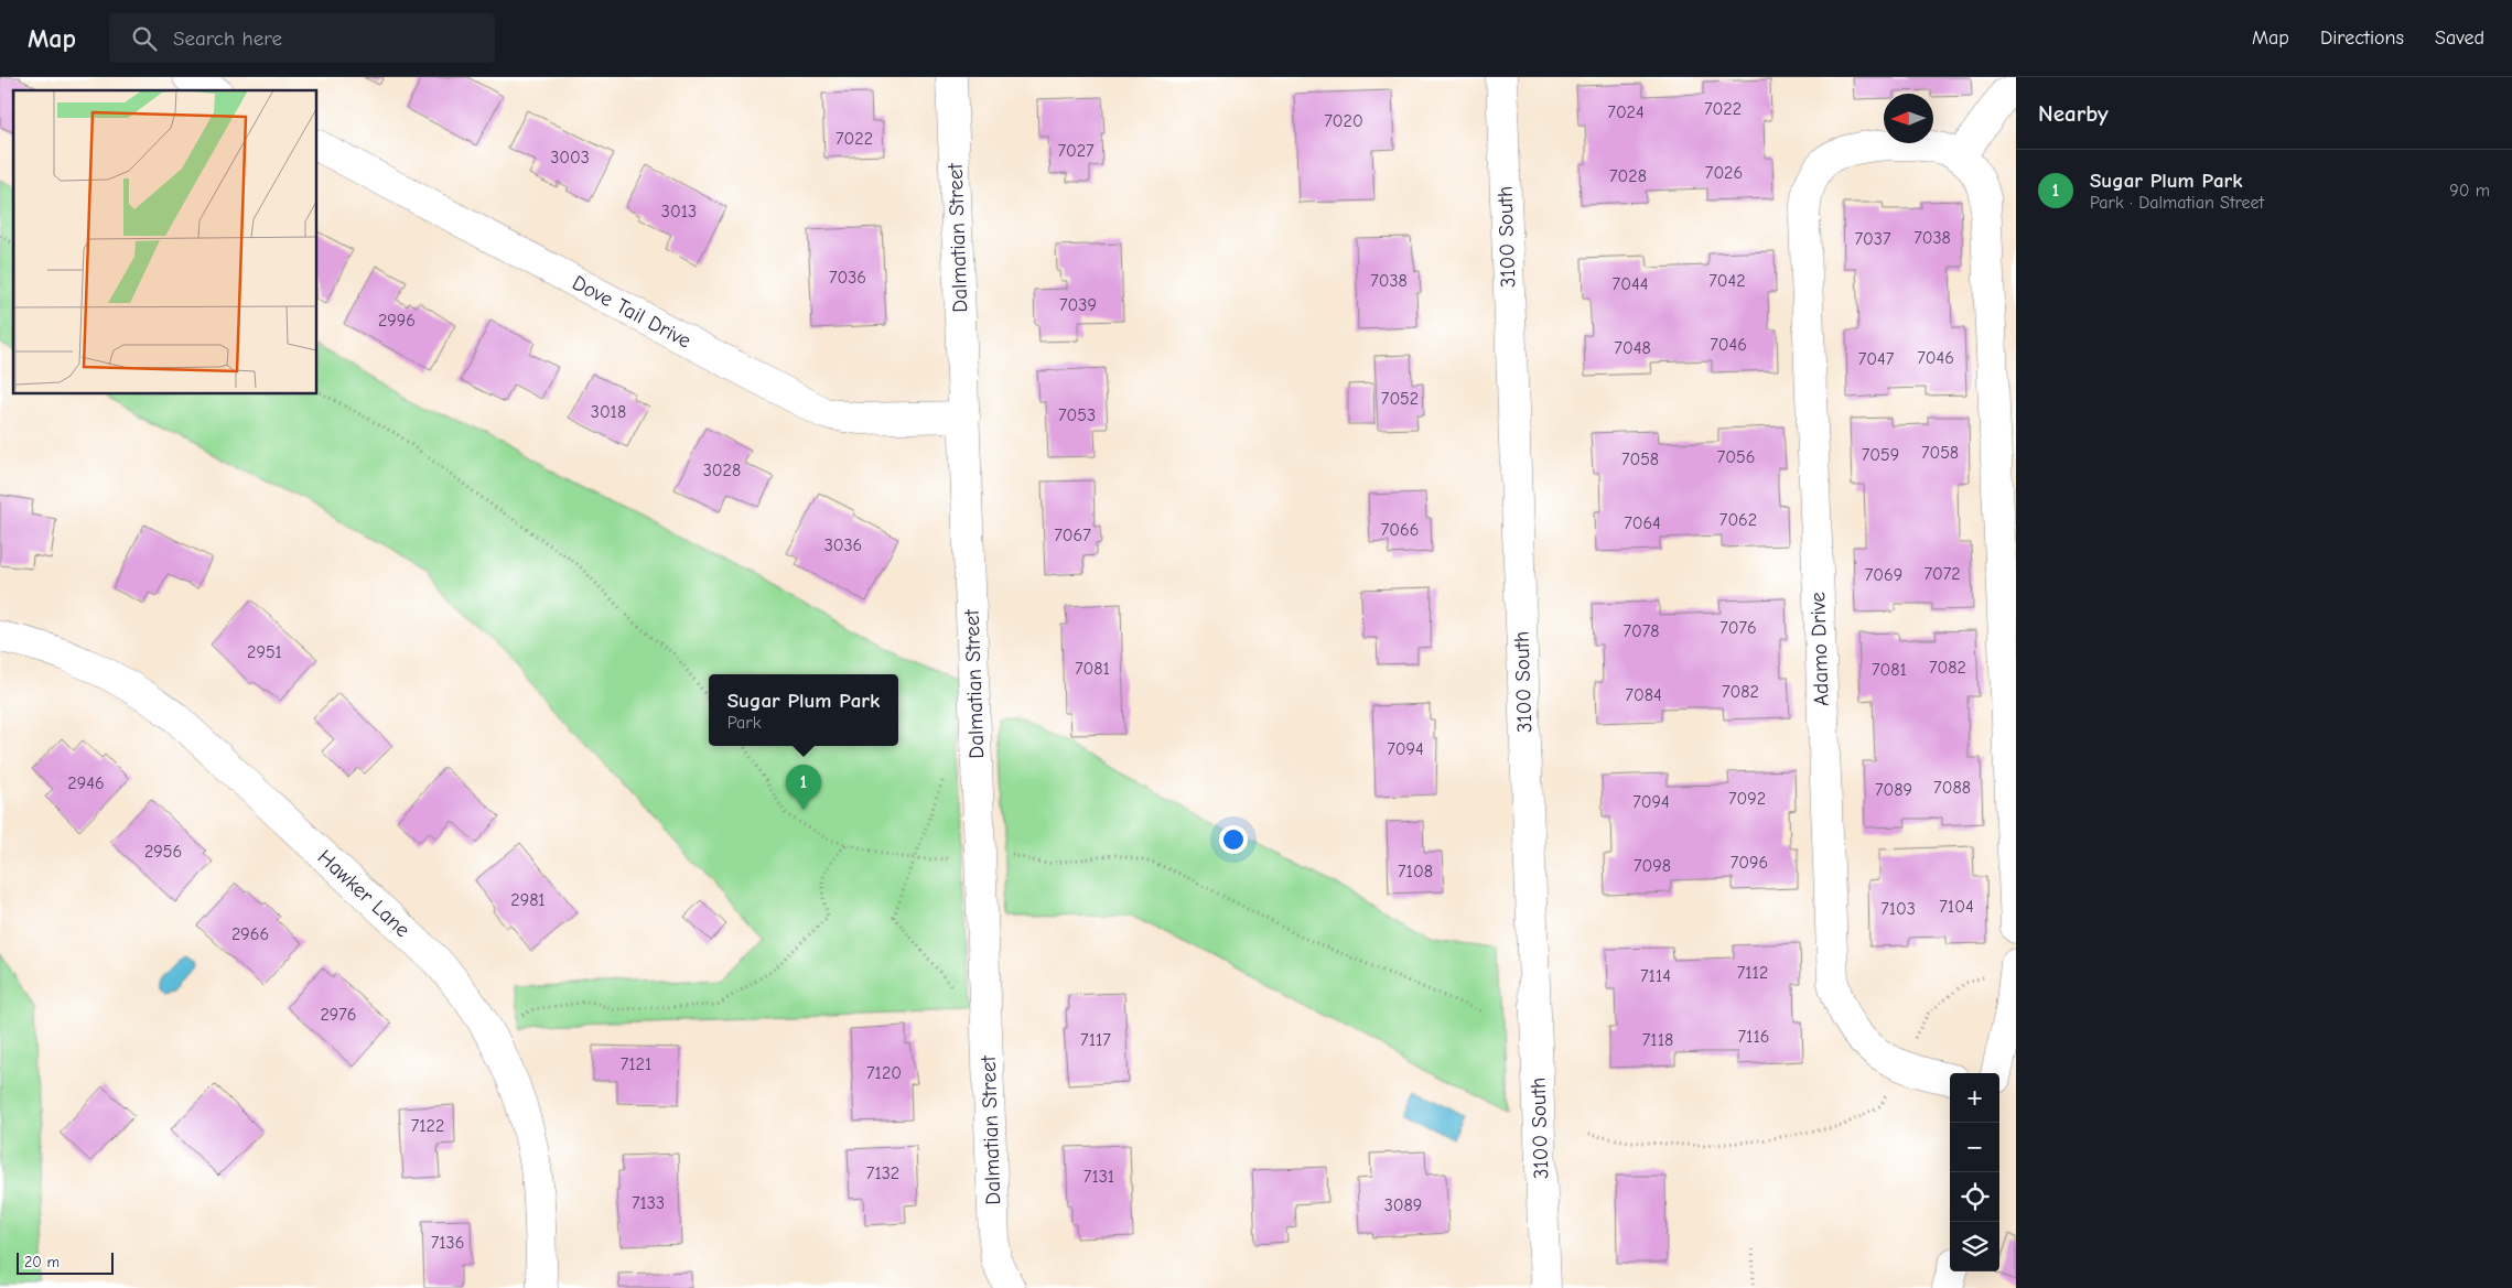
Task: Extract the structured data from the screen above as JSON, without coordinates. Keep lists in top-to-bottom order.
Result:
{
  "streets": {
    "street": [
      "3100 South",
      "Dalmatian Street",
      "Dove Tail Drive",
      "Adamo Drive",
      "Hawker Lane"
    ]
  },
  "crossings": [
    ["Dalmatian Street", "Dove Tail Drive"]
  ],
  "house_numbers": [
    "7022",
    "7024",
    "7020",
    "7022",
    "7027",
    "3003",
    "7026",
    "7028",
    "3013",
    "7038",
    "7037",
    "7036",
    "7038",
    "7042",
    "7044",
    "7039",
    "2996",
    "7046",
    "7048",
    "7046",
    "7047",
    "7052",
    "3018",
    "7053",
    "7058",
    "7059",
    "7056",
    "7058",
    "3028",
    "7062",
    "7064",
    "7066",
    "7067",
    "3036",
    "7072",
    "7069",
    "7076",
    "7078",
    "2951",
    "7082",
    "7081",
    "7081",
    "7082",
    "7084",
    "7094",
    "2946",
    "7088",
    "7089",
    "7092",
    "7094",
    "2956",
    "7096",
    "7098",
    "7108",
    "2981",
    "7104",
    "7103",
    "2966",
    "7112",
    "7114",
    "2976",
    "7116",
    "7117",
    "7118",
    "7121",
    "7120",
    "7122",
    "7132",
    "7131",
    "7133",
    "3089",
    "7136"
  ],
  "scale_bar": "20 m",
  "north": "left",
  "page": {
    "header": "Map",
    "search": "Search here",
    "nav": ["Map", "Directions", "Saved"],
    "heading": "Nearby",
    "list": [
      {
        "mark": "1",
        "name": "Sugar Plum Park",
        "note": "Park · Dalmatian Street",
        "value": "90 m"
      }
    ],
    "popup": ["Sugar Plum Park", "Park"],
    "pins": "1",
    "map_buttons": ["+", "−"],
    "scale": "20 m"
  }
}
